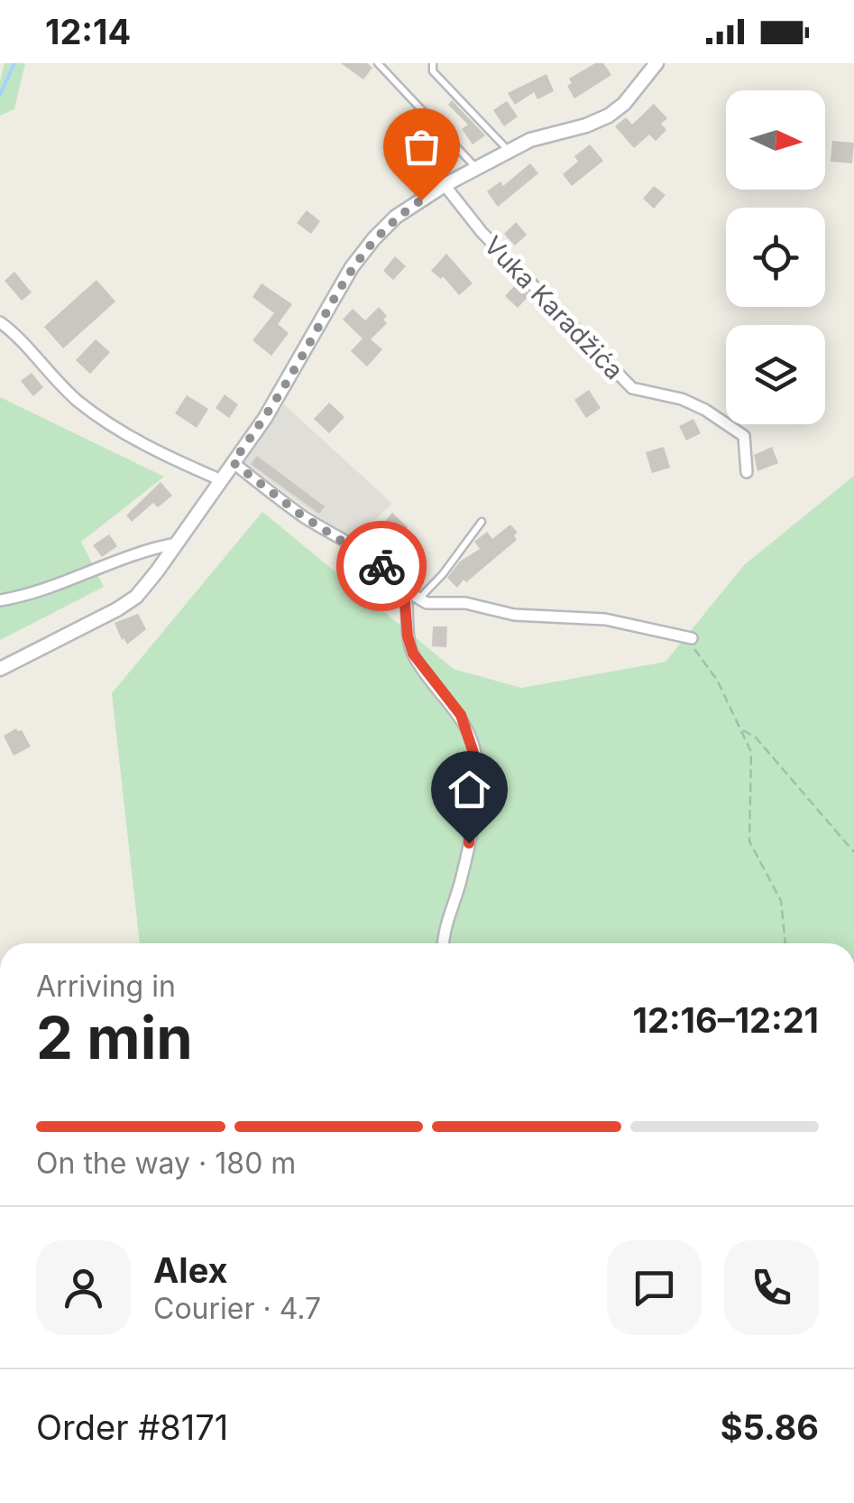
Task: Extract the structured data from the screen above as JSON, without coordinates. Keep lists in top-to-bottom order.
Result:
{
  "streets": {
    "street": ["Vuka Karadžića"]
  },
  "north": "right",
  "page": {
    "status": "12:14",
    "heading": ["2 min", "Arriving in", "12:16–12:21"],
    "panel": [
      "Alex",
      "Courier · 4.7",
      "Order #8171",
      "$5.86"
    ],
    "bar": "On the way · 180 m"
  }
}
